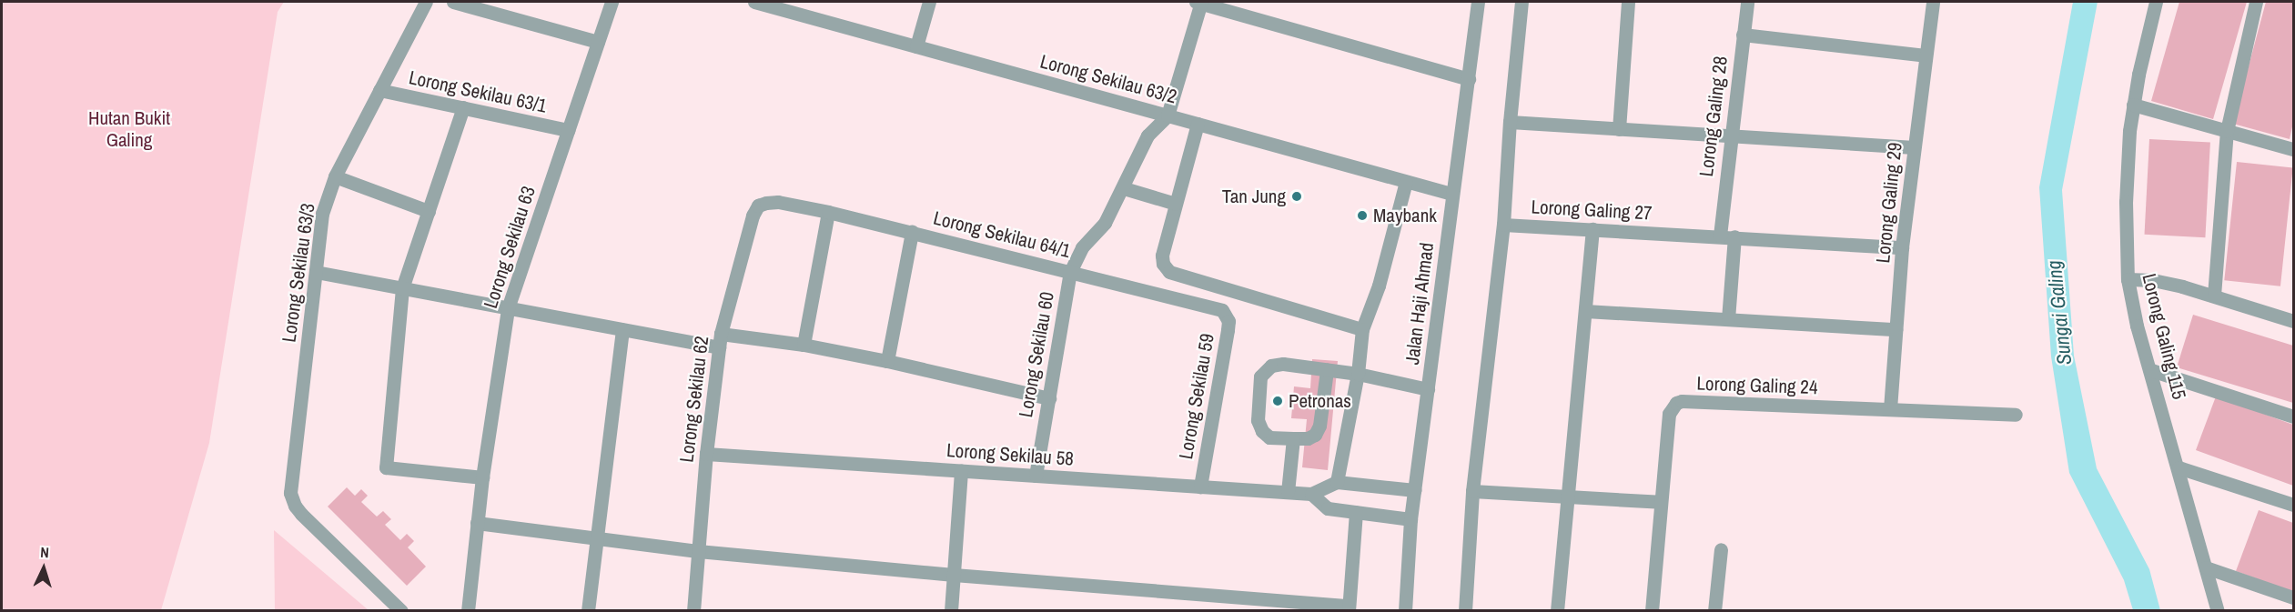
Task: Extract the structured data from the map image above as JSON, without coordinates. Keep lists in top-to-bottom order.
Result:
{
  "streets": {
    "street": [
      "Lorong Sekilau 63/2",
      "Lorong Sekilau 63/1",
      "Lorong Galing 28",
      "Lorong Galing 29",
      "Lorong Galing 27",
      "Lorong Sekilau 64/1",
      "Lorong Sekilau 63",
      "Lorong Sekilau 63/3",
      "Jalan Haji Ahmad",
      "Lorong Galing 115",
      "Lorong Sekilau 60",
      "Lorong Galing 24",
      "Lorong Sekilau 59",
      "Lorong Sekilau 62",
      "Lorong Sekilau 58"
    ]
  },
  "crossings": [
    ["Lorong Sekilau 63/2", "Jalan Haji Ahmad"],
    ["Lorong Sekilau 63/2", "Lorong Sekilau 60"],
    ["Lorong Sekilau 63/1", "Lorong Sekilau 63"],
    ["Lorong Sekilau 63/1", "Lorong Sekilau 63/3"],
    ["Lorong Galing 28", "Lorong Galing 27"],
    ["Lorong Galing 29", "Lorong Galing 27"],
    ["Lorong Galing 29", "Lorong Galing 24"],
    ["Lorong Sekilau 64/1", "Lorong Sekilau 60"],
    ["Lorong Sekilau 64/1", "Lorong Sekilau 59"],
    ["Lorong Sekilau 64/1", "Lorong Sekilau 62"],
    ["Lorong Sekilau 60", "Lorong Sekilau 58"],
    ["Lorong Sekilau 59", "Lorong Sekilau 58"],
    ["Lorong Sekilau 62", "Lorong Sekilau 58"]
  ],
  "water": ["Sungai Galing"],
  "parks": ["Hutan Bukit Galing"],
  "places": ["Tan Jung", "Maybank", "Petronas"],
  "north": "top"
}
